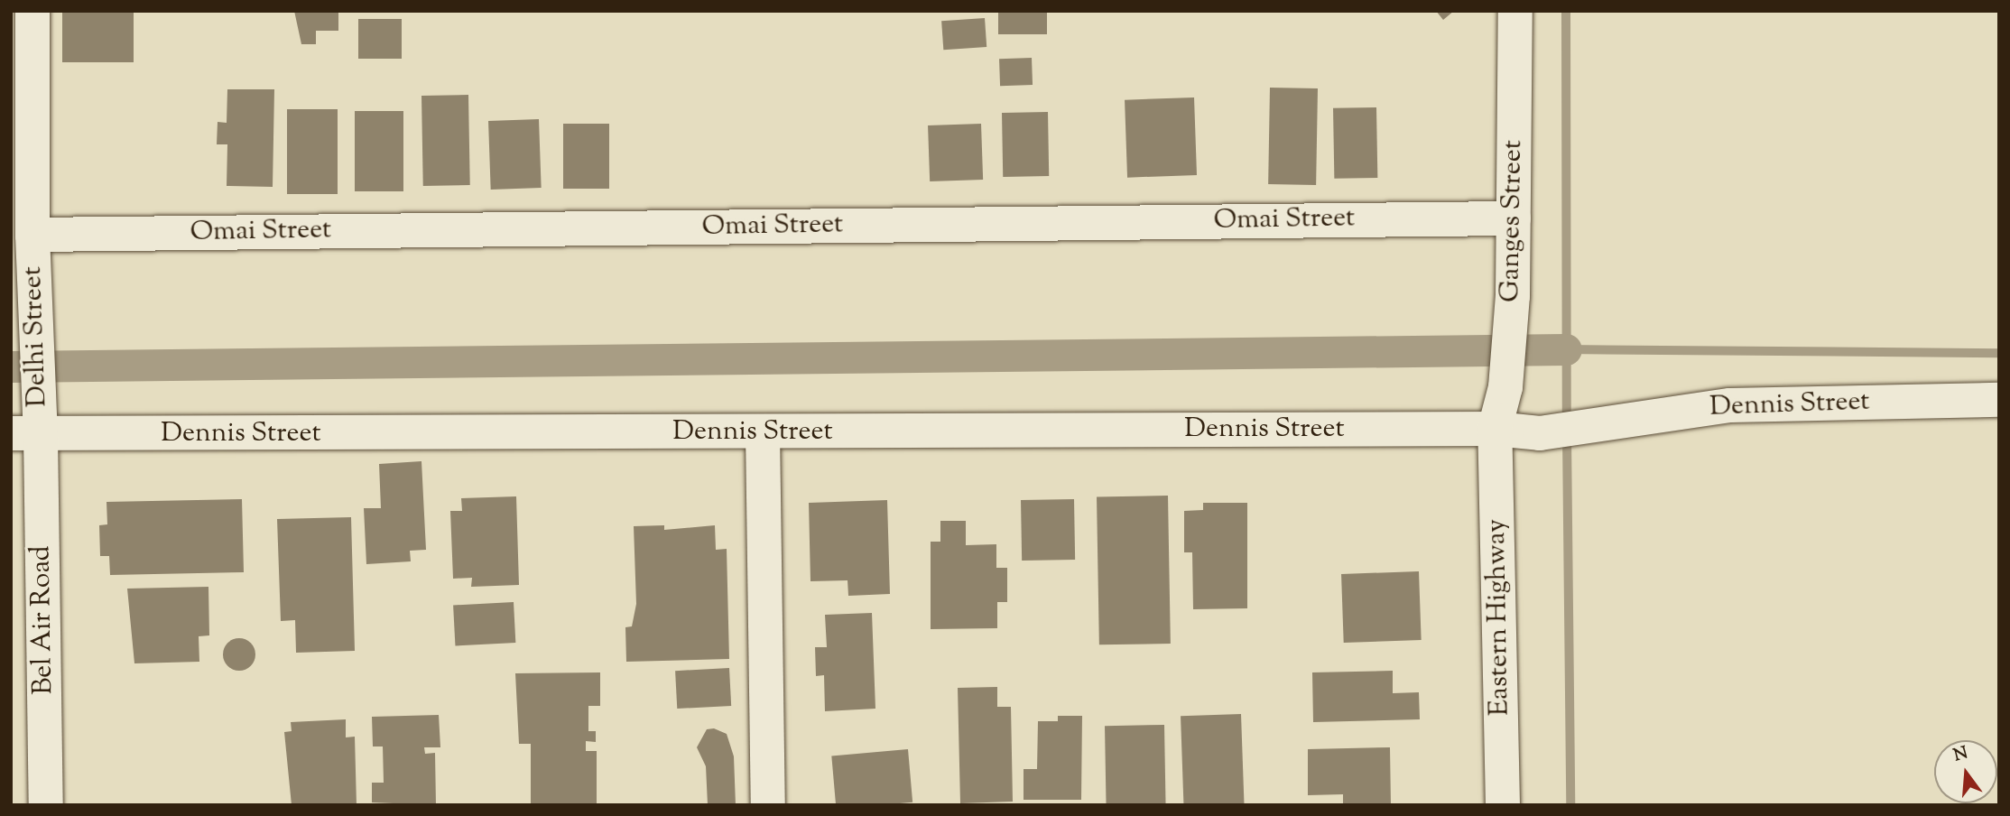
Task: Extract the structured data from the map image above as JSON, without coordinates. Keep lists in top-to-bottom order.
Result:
{
  "streets": {
    "street": [
      "Omai Street",
      "Ganges Street",
      "Delhi Street",
      "Dennis Street",
      "Eastern Highway",
      "Bel Air Road"
    ]
  },
  "crossings": [
    ["Omai Street", "Ganges Street"],
    ["Omai Street", "Delhi Street"],
    ["Ganges Street", "Dennis Street"],
    ["Ganges Street", "Eastern Highway"],
    ["Delhi Street", "Dennis Street"],
    ["Delhi Street", "Bel Air Road"],
    ["Dennis Street", "Eastern Highway"],
    ["Dennis Street", "Bel Air Road"]
  ],
  "north": "top"
}
